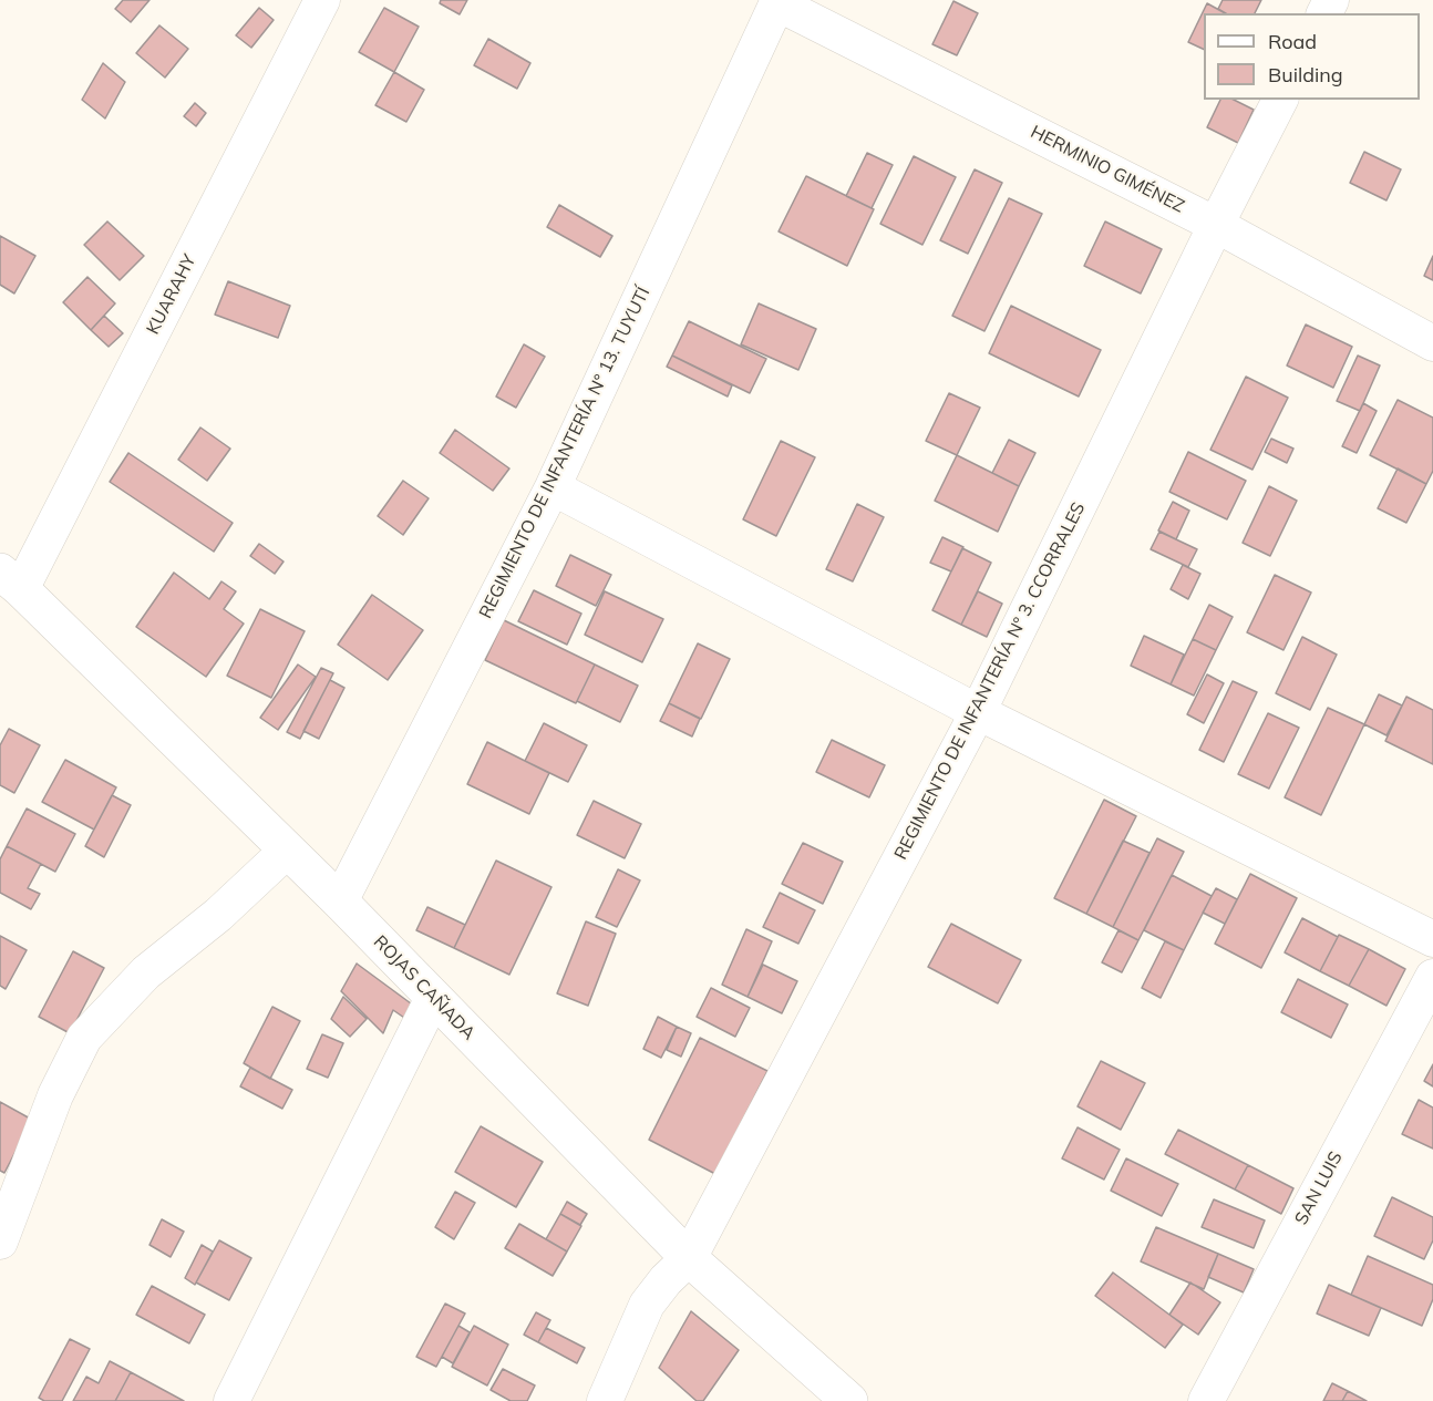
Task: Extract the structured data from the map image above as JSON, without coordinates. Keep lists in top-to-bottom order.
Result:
{
  "streets": {
    "main road": ["ROJAS CAÑADA"],
    "street": [
      "HERMINIO GIMÉNEZ",
      "KUARAHY",
      "REGIMIENTO DE INFANTERÍA N° 13. TUYUTÍ",
      "REGIMIENTO DE INFANTERÍA N° 3. CCORRALES",
      "SAN LUIS"
    ]
  },
  "crossings": [
    ["HERMINIO GIMÉNEZ", "REGIMIENTO DE INFANTERÍA N° 13. TUYUTÍ"],
    ["HERMINIO GIMÉNEZ", "REGIMIENTO DE INFANTERÍA N° 3. CCORRALES"],
    ["KUARAHY", "ROJAS CAÑADA"],
    ["REGIMIENTO DE INFANTERÍA N° 13. TUYUTÍ", "ROJAS CAÑADA"],
    ["REGIMIENTO DE INFANTERÍA N° 3. CCORRALES", "ROJAS CAÑADA"]
  ],
  "legend": ["Road", "Building"]
}
